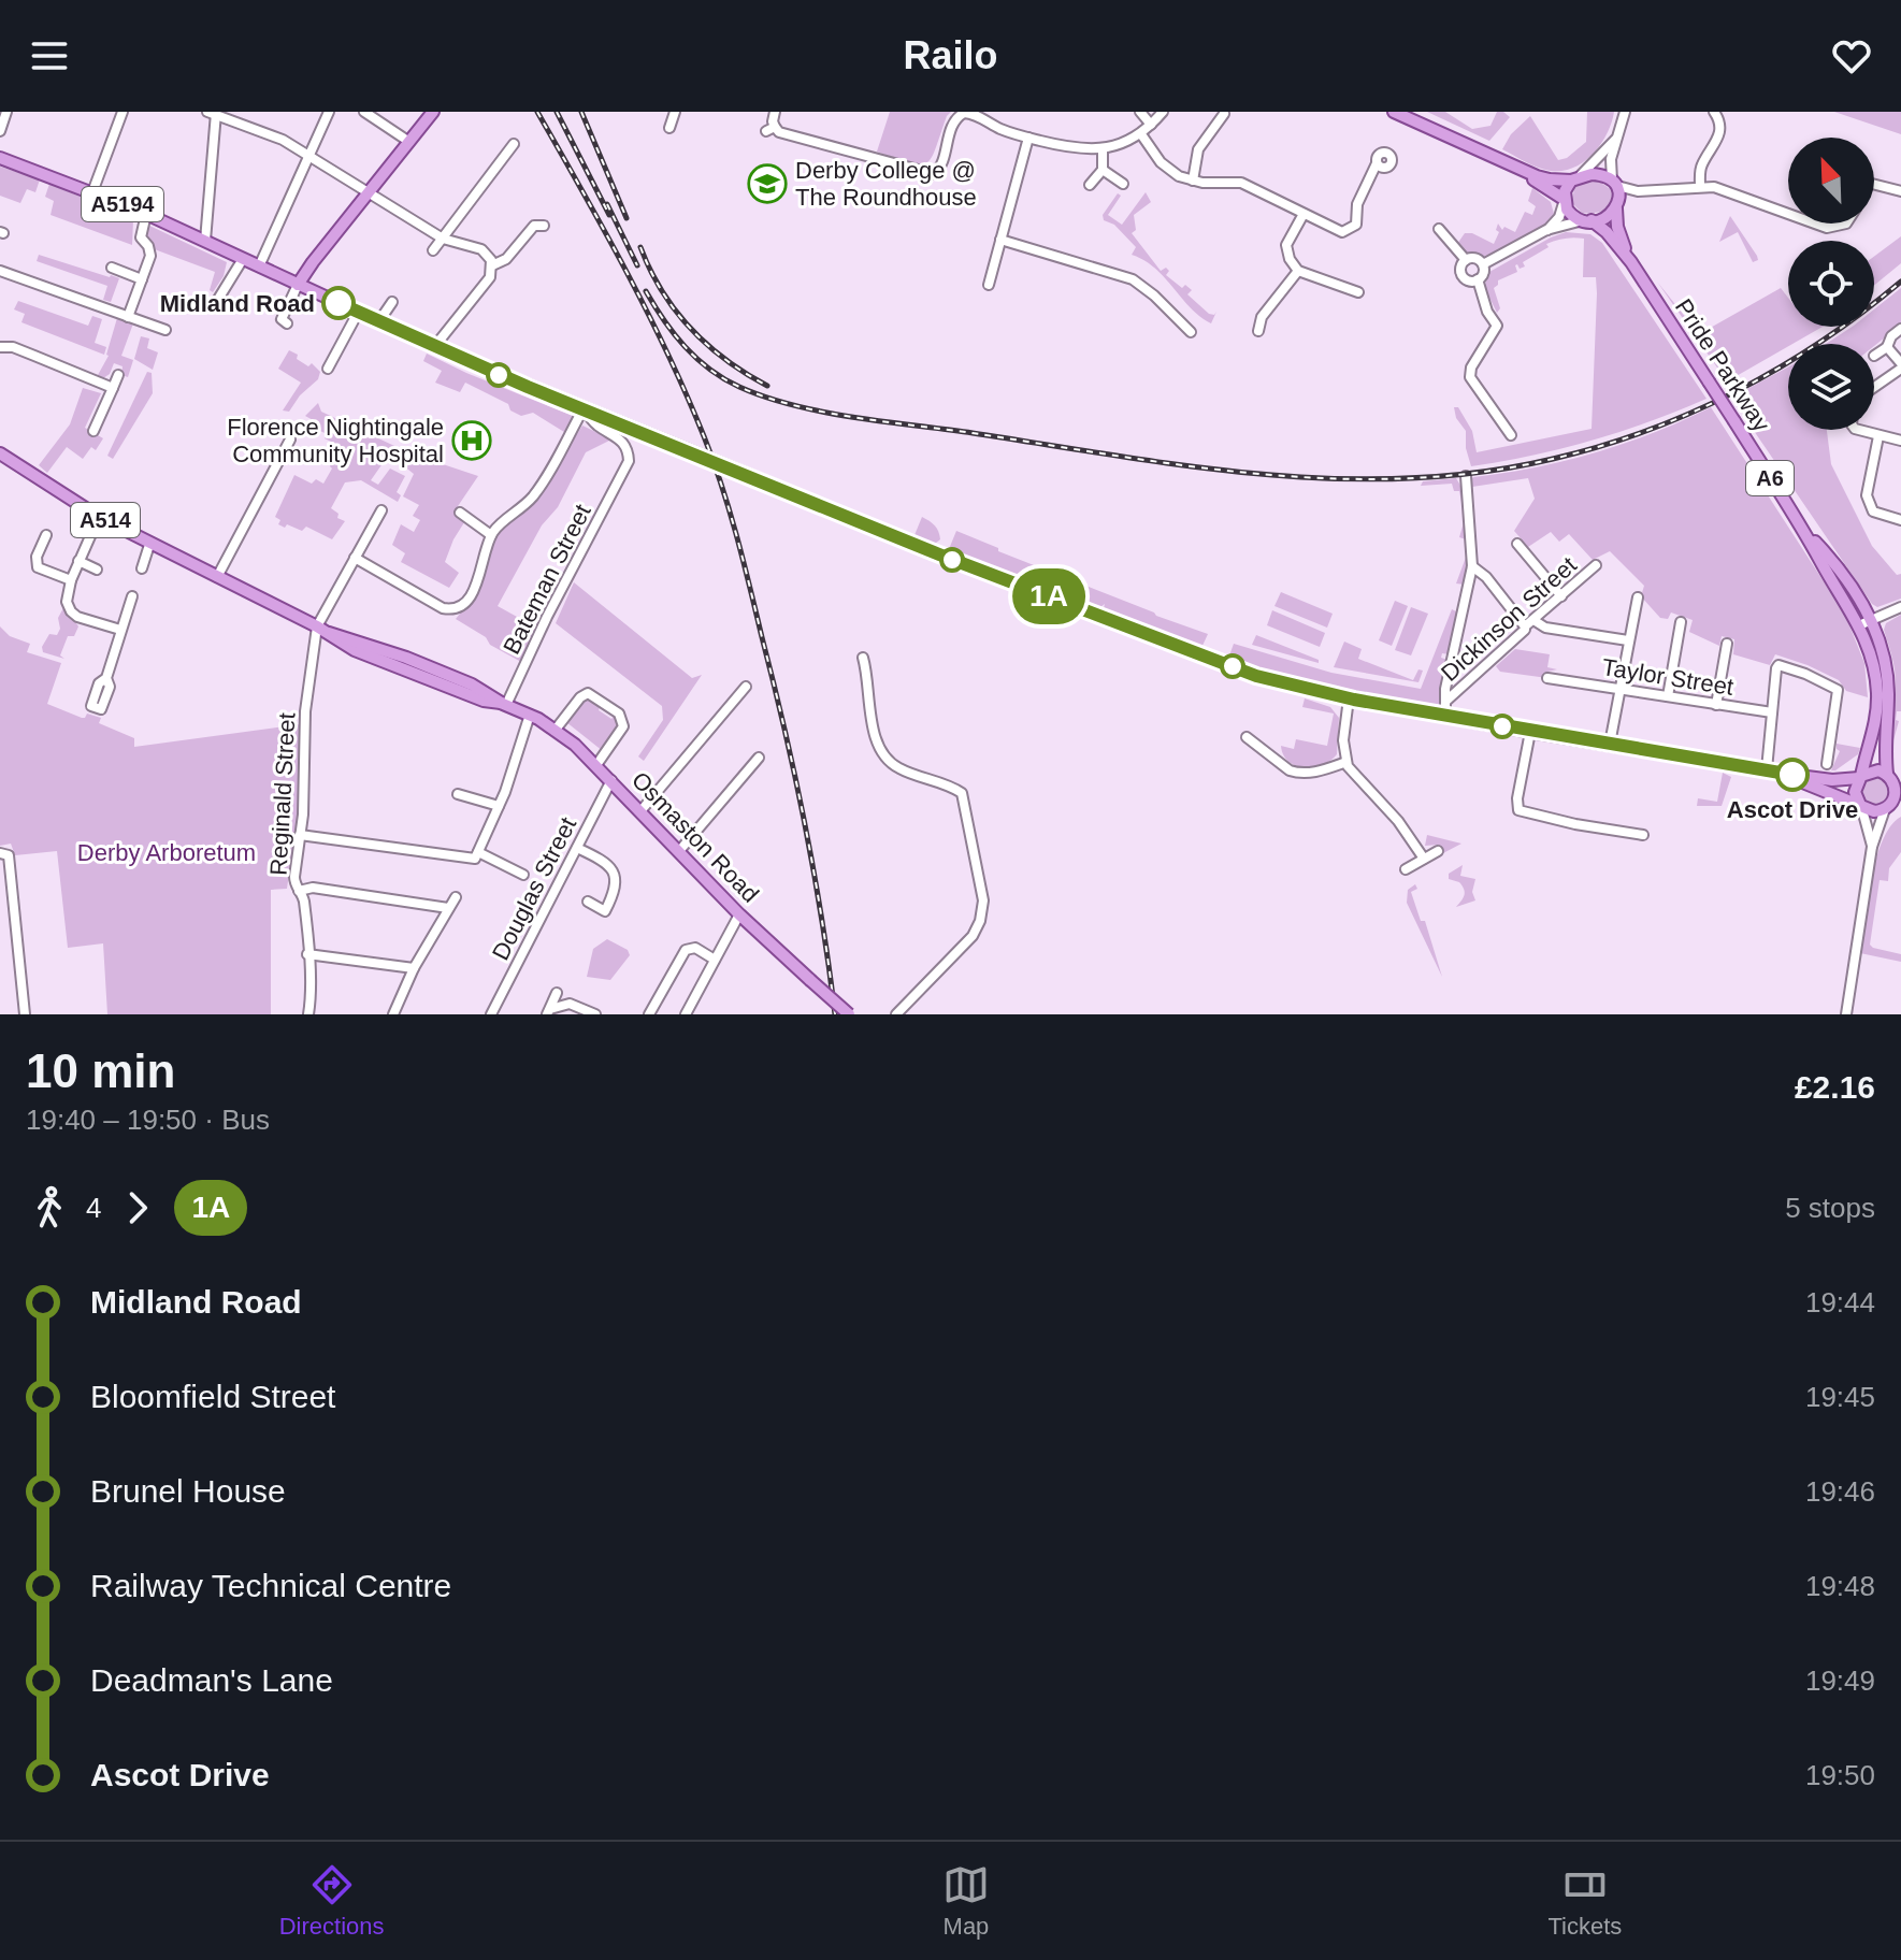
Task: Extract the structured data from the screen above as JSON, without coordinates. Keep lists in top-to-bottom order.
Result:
{
  "streets": {
    "main road": [
      "A5194",
      "Pride Parkway",
      "A6",
      "A514",
      "Osmaston Road"
    ],
    "street": [
      "Bateman Street",
      "Dickinson Street",
      "Taylor Street",
      "Reginald Street",
      "Douglas Street"
    ]
  },
  "crossings": [
    ["A5194", "A6"],
    ["A5194", "Bateman Street"],
    ["Pride Parkway", "A6"],
    ["Bateman Street", "Osmaston Road"],
    ["Reginald Street", "Osmaston Road"],
    ["Osmaston Road", "Douglas Street"]
  ],
  "parks": ["Derby Arboretum"],
  "places": {
    "school or university": ["Derby College @ The Roundhouse"],
    "other": ["Midland Road", "Ascot Drive"],
    "hospital": ["Florence Nightingale Community Hospital"]
  },
  "lines": ["bus line 1A"],
  "north": "top left",
  "page": {
    "header": "Railo",
    "on_map": "1A",
    "heading": ["10 min", "19:40 – 19:50 · Bus", "£2.16"],
    "legs": ["4", "1A", "5 stops"],
    "list": [
      {
        "name": "Midland Road",
        "value": "19:44"
      },
      {
        "name": "Bloomfield Street",
        "value": "19:45"
      },
      {
        "name": "Brunel House",
        "value": "19:46"
      },
      {
        "name": "Railway Technical Centre",
        "value": "19:48"
      },
      {
        "name": "Deadman's Lane",
        "value": "19:49"
      },
      {
        "name": "Ascot Drive",
        "value": "19:50"
      }
    ],
    "tabs": ["Directions", "Map", "Tickets"]
  }
}
